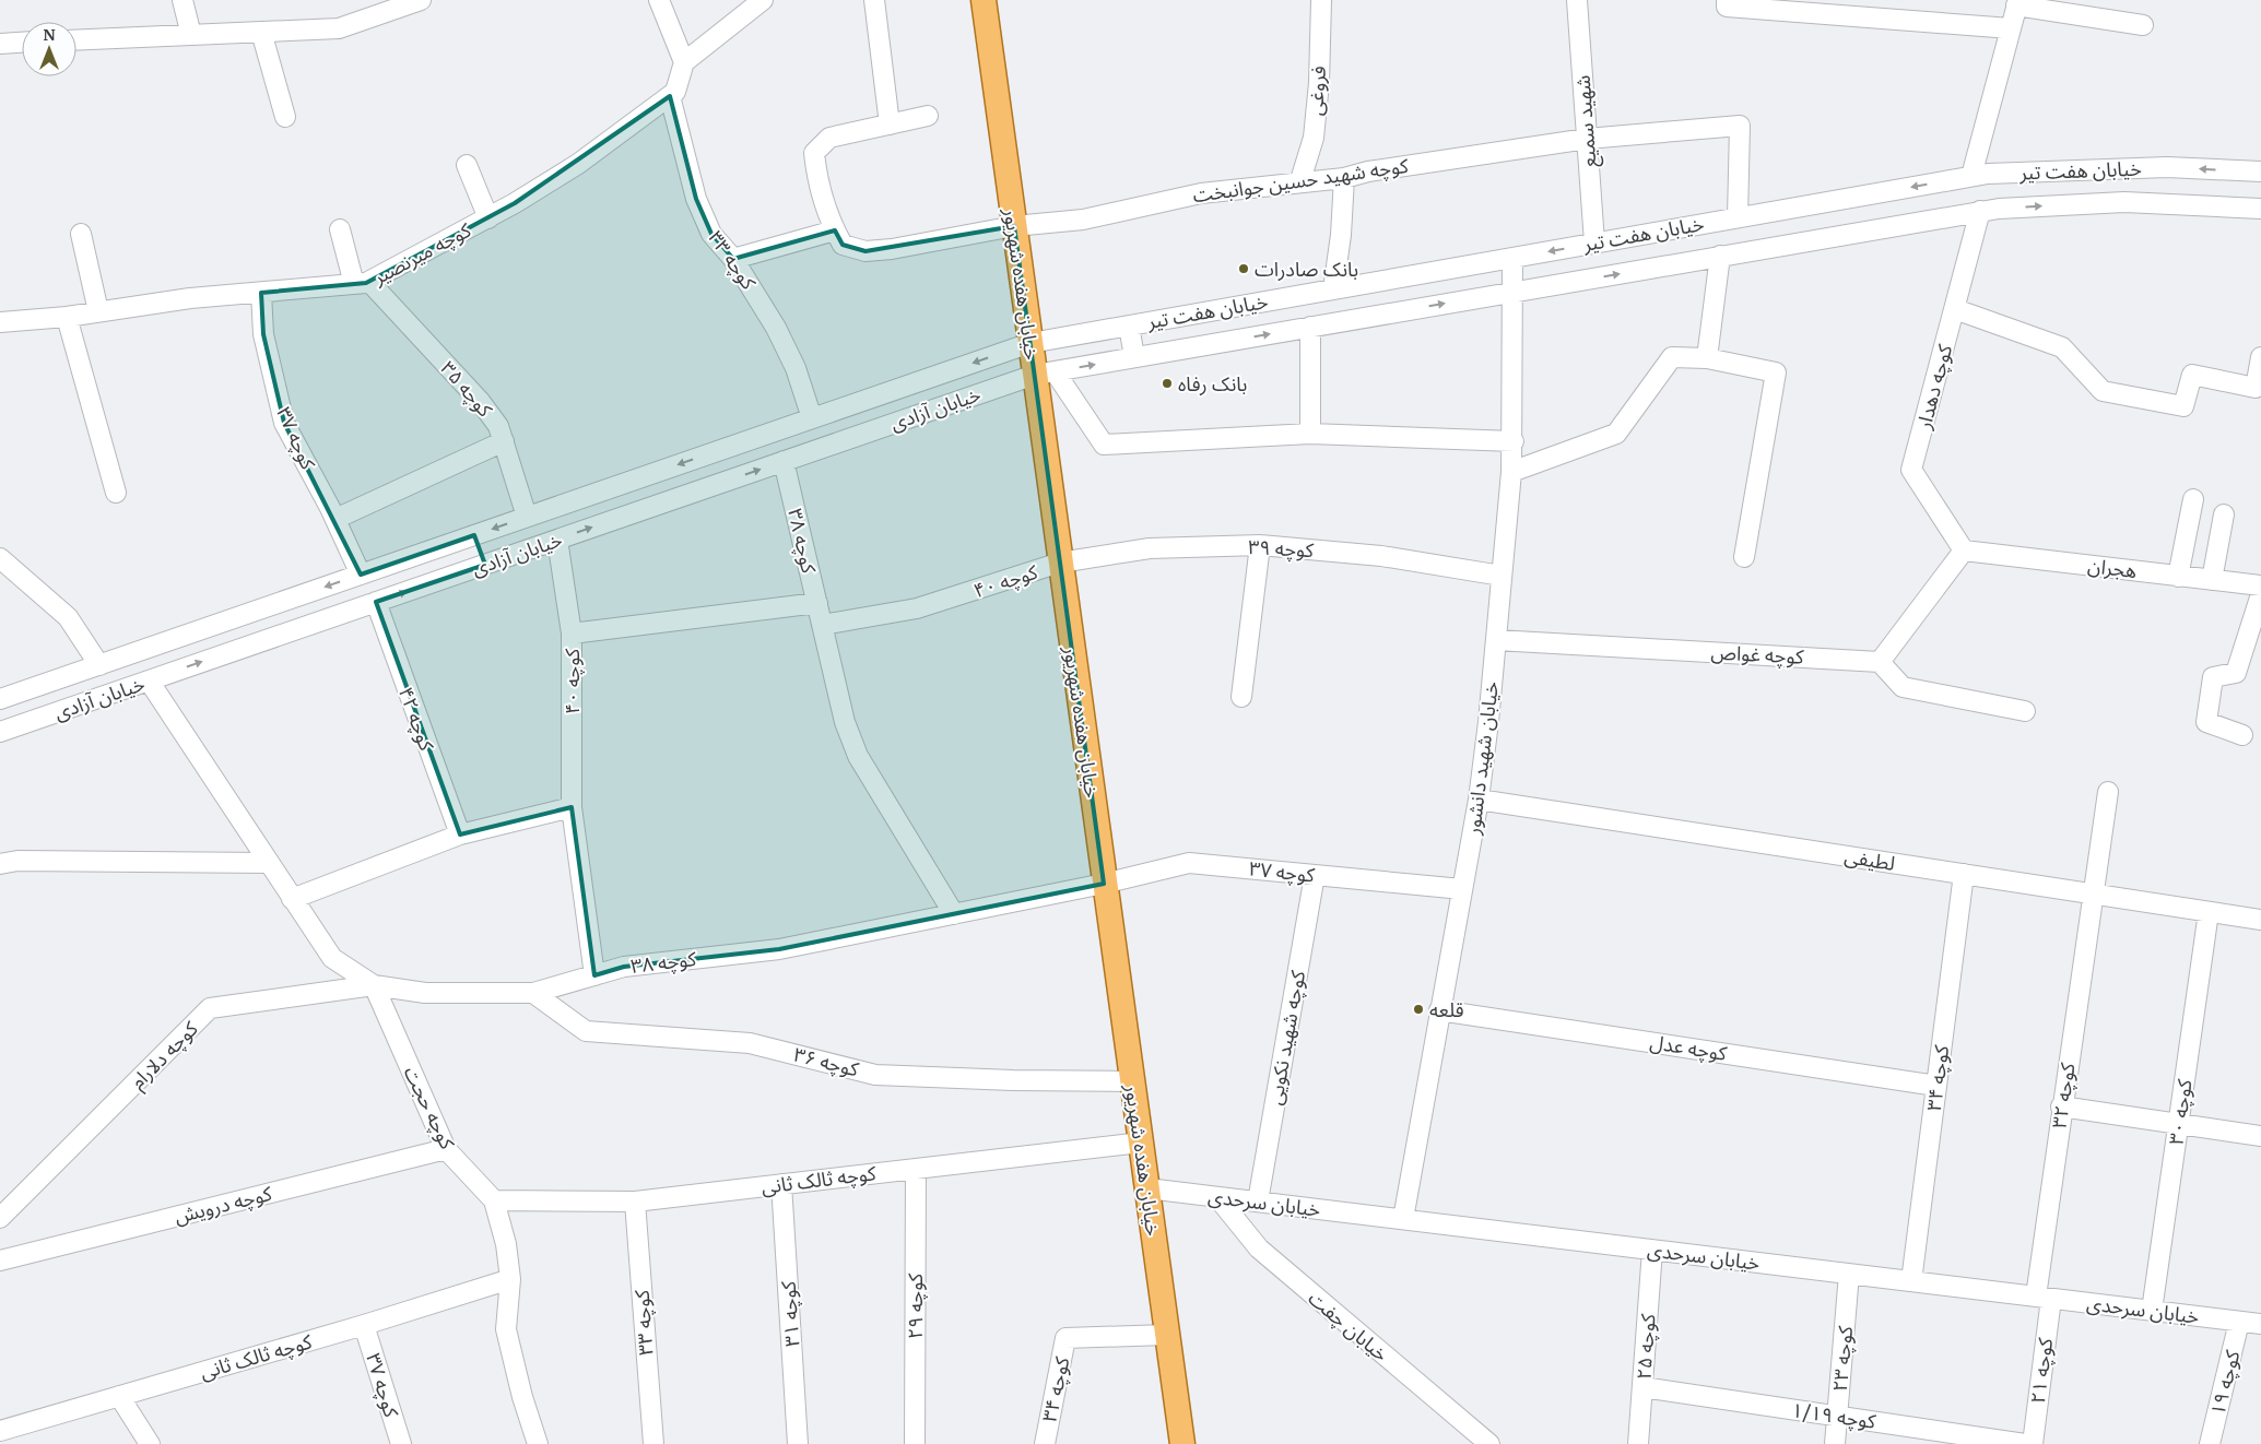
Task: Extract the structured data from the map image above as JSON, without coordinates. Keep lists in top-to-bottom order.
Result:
{
  "streets": {
    "main road": ["خیابان هفده شهریور"],
    "street": [
      "فروغی",
      "شهید سمیع",
      "خیابان هفت تیر",
      "کوچه شهید حسین جوانبخت",
      "کوچه میرنصیر",
      "کوچه ۳۳",
      "کوچه دهدار",
      "کوچه ۳۵",
      "خیابان آزادی",
      "کوچه ۳۷",
      "کوچه ۳۸",
      "کوچه ۳۹",
      "هجران",
      "کوچه ۴۰",
      "کوچه غواص",
      "کوچه ۴۲",
      "خیابان شهید دانشور",
      "لطیفی",
      "کوچه شهید نکویی",
      "کوچه عدل",
      "کوچه دلارام",
      "کوچه ۳۶",
      "کوچه ۳۴",
      "کوچه ۳۲",
      "کوچه حجت",
      "کوچه ۳۰",
      "کوچه ثالک ثانی",
      "خیابان سرحدی",
      "کوچه درویش",
      "کوچه ۲۹",
      "کوچه ۳۱",
      "خیابان چفت",
      "کوچه ۲۵",
      "کوچه ۲۳",
      "کوچه ۲۱",
      "کوچه ۱۹",
      "کوچه ۱/۱۹"
    ]
  },
  "crossings": [
    ["فروغی", "کوچه شهید حسین جوانبخت"],
    ["شهید سمیع", "خیابان هفت تیر"],
    ["شهید سمیع", "کوچه شهید حسین جوانبخت"],
    ["خیابان هفت تیر", "کوچه شهید حسین جوانبخت"],
    ["خیابان هفت تیر", "خیابان هفده شهریور"],
    ["خیابان هفت تیر", "کوچه دهدار"],
    ["خیابان هفت تیر", "خیابان آزادی"],
    ["خیابان هفت تیر", "خیابان شهید دانشور"],
    ["کوچه شهید حسین جوانبخت", "خیابان هفده شهریور"],
    ["کوچه میرنصیر", "کوچه ۳۳"],
    ["کوچه میرنصیر", "کوچه ۳۵"],
    ["کوچه میرنصیر", "کوچه ۳۷"],
    ["کوچه ۳۳", "خیابان آزادی"],
    ["کوچه ۳۳", "کوچه ثالک ثانی"],
    ["خیابان هفده شهریور", "خیابان آزادی"],
    ["خیابان هفده شهریور", "کوچه ۳۷"],
    ["خیابان هفده شهریور", "کوچه ۳۸"],
    ["خیابان هفده شهریور", "کوچه ۳۹"],
    ["خیابان هفده شهریور", "کوچه ۴۰"],
    ["خیابان هفده شهریور", "کوچه ۳۶"],
    ["خیابان هفده شهریور", "کوچه ۳۴"],
    ["خیابان هفده شهریور", "کوچه ثالک ثانی"],
    ["خیابان هفده شهریور", "خیابان سرحدی"],
    ["کوچه دهدار", "هجران"],
    ["کوچه ۳۵", "خیابان آزادی"],
    ["خیابان آزادی", "کوچه ۳۷"],
    ["خیابان آزادی", "کوچه ۳۸"],
    ["خیابان آزادی", "کوچه ۴۲"],
    ["کوچه ۳۷", "کوچه ۳۸"],
    ["کوچه ۳۷", "خیابان شهید دانشور"],
    ["کوچه ۳۷", "کوچه شهید نکویی"],
    ["کوچه ۳۷", "کوچه ثالک ثانی"],
    ["کوچه ۳۸", "کوچه ۴۰"],
    ["کوچه ۳۸", "کوچه دلارام"],
    ["کوچه ۳۸", "کوچه ۳۶"],
    ["کوچه ۳۸", "کوچه حجت"],
    ["کوچه ۳۹", "کوچه ۴۰"],
    ["کوچه ۳۹", "خیابان شهید دانشور"],
    ["کوچه غواص", "خیابان شهید دانشور"],
    ["خیابان شهید دانشور", "لطیفی"],
    ["خیابان شهید دانشور", "کوچه عدل"],
    ["خیابان شهید دانشور", "خیابان سرحدی"],
    ["لطیفی", "کوچه ۳۴"],
    ["لطیفی", "کوچه ۳۲"],
    ["لطیفی", "کوچه ۳۰"],
    ["کوچه شهید نکویی", "خیابان سرحدی"],
    ["کوچه عدل", "کوچه ۳۴"],
    ["کوچه دلارام", "کوچه حجت"],
    ["کوچه ۳۴", "خیابان سرحدی"],
    ["کوچه ۳۲", "خیابان سرحدی"],
    ["کوچه ۳۲", "کوچه ۲۱"],
    ["کوچه حجت", "کوچه ثالک ثانی"],
    ["کوچه حجت", "کوچه درویش"],
    ["کوچه ۳۰", "خیابان سرحدی"],
    ["کوچه ثالک ثانی", "کوچه ۲۹"],
    ["کوچه ثالک ثانی", "کوچه ۳۱"],
    ["خیابان سرحدی", "خیابان چفت"],
    ["خیابان سرحدی", "کوچه ۲۵"],
    ["خیابان سرحدی", "کوچه ۲۳"],
    ["خیابان سرحدی", "کوچه ۲۱"],
    ["خیابان سرحدی", "کوچه ۱۹"],
    ["کوچه ۲۵", "کوچه ۱/۱۹"],
    ["کوچه ۲۳", "کوچه ۱/۱۹"]
  ],
  "places": ["بانک صادرات", "بانک رفاه", "قلعه"],
  "north": "top"
}
